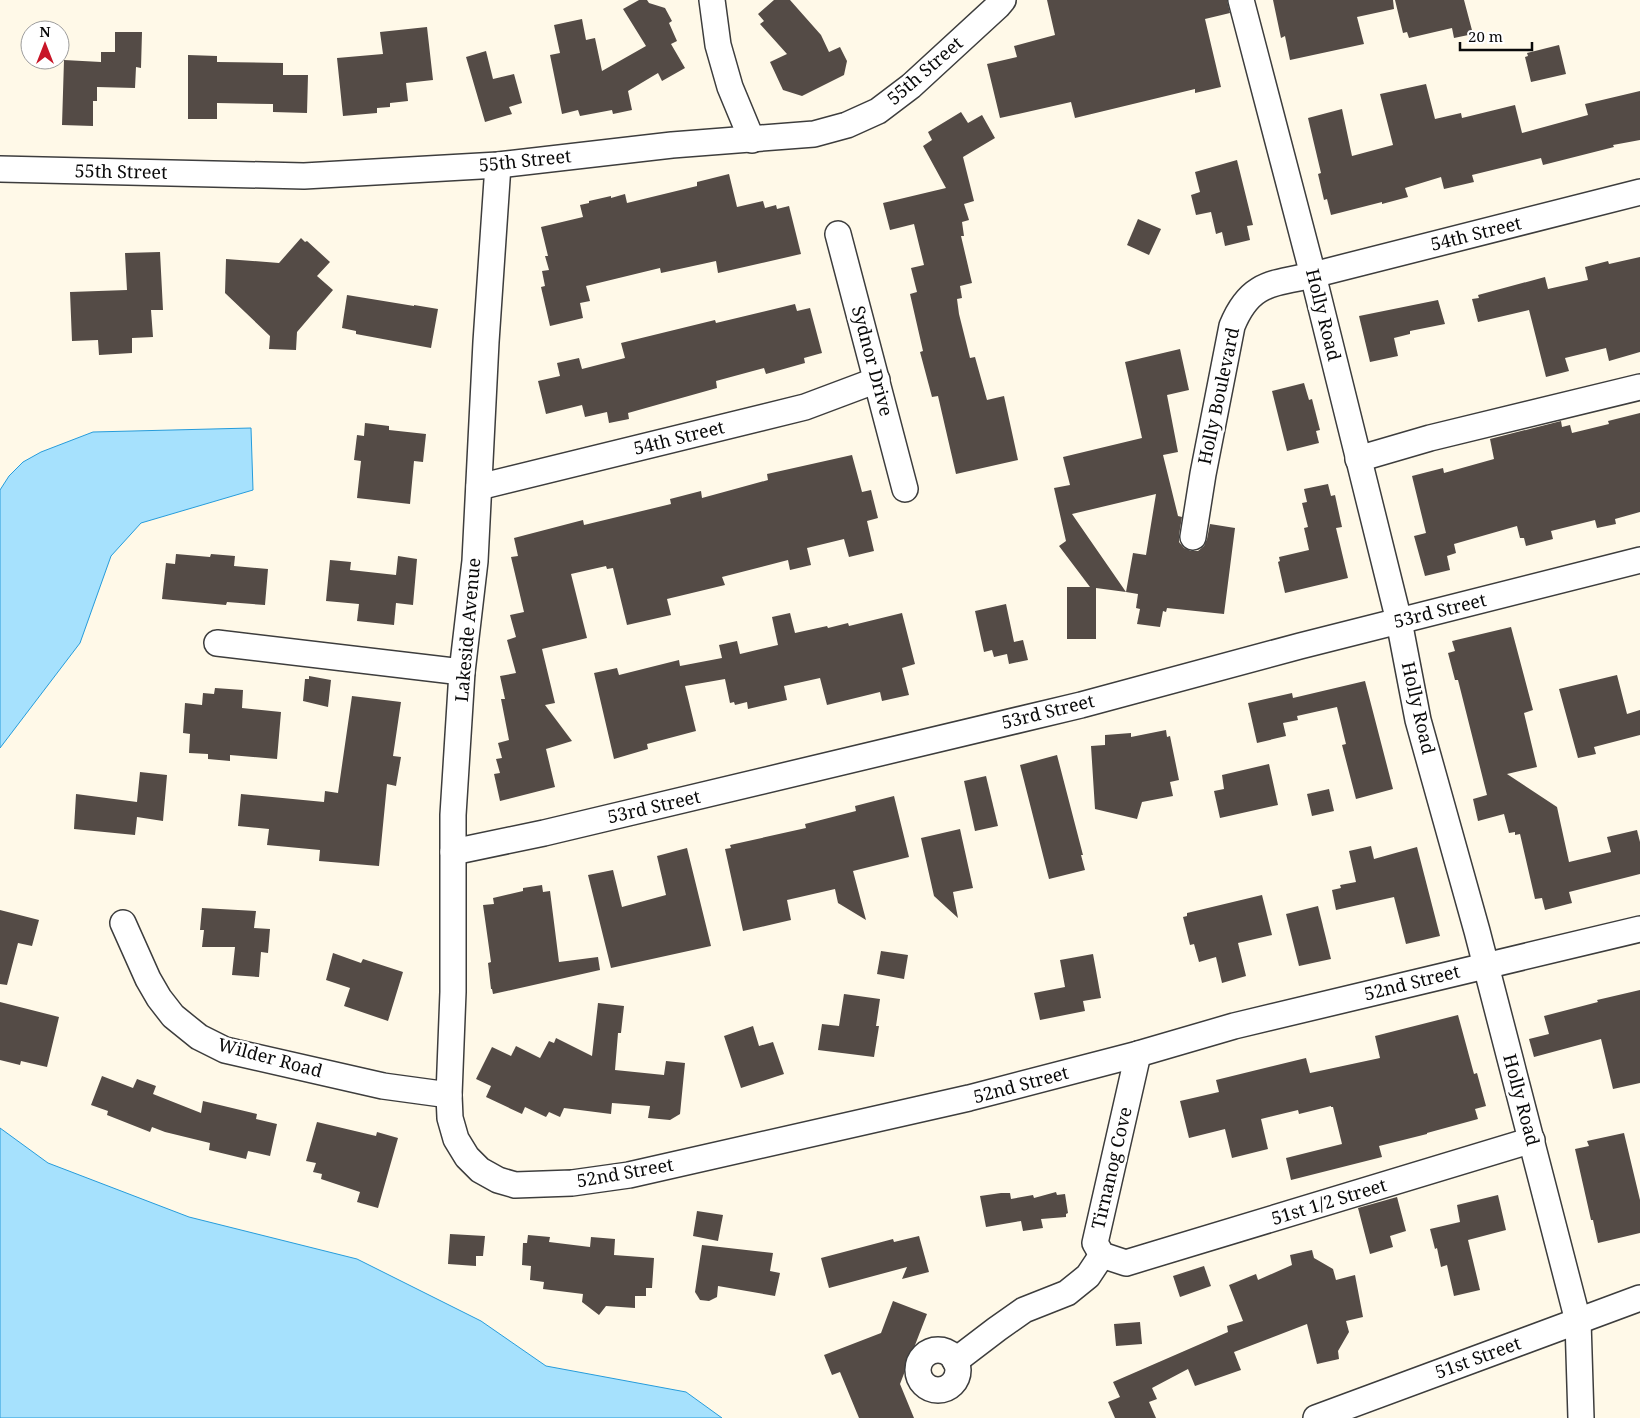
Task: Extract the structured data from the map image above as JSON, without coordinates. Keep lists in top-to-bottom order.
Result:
{
  "streets": {
    "street": [
      "55th Street",
      "54th Street",
      "Holly Road",
      "Sydnor Drive",
      "Holly Boulevard",
      "53rd Street",
      "Lakeside Avenue",
      "52nd Street",
      "Wilder Road",
      "Tirnanog Cove",
      "51st 1/2 Street",
      "51st Street"
    ]
  },
  "crossings": [
    ["55th Street", "Lakeside Avenue"],
    ["54th Street", "Holly Road"],
    ["54th Street", "Sydnor Drive"],
    ["54th Street", "Holly Boulevard"],
    ["54th Street", "Lakeside Avenue"],
    ["Holly Road", "Holly Boulevard"],
    ["Holly Road", "53rd Street"],
    ["Holly Road", "52nd Street"],
    ["Holly Road", "51st 1/2 Street"],
    ["Holly Road", "51st Street"],
    ["53rd Street", "Lakeside Avenue"],
    ["Lakeside Avenue", "52nd Street"],
    ["Lakeside Avenue", "Wilder Road"],
    ["52nd Street", "Wilder Road"],
    ["52nd Street", "Tirnanog Cove"],
    ["Tirnanog Cove", "51st 1/2 Street"]
  ],
  "scale_bar": "20 m",
  "north": "top"
}
